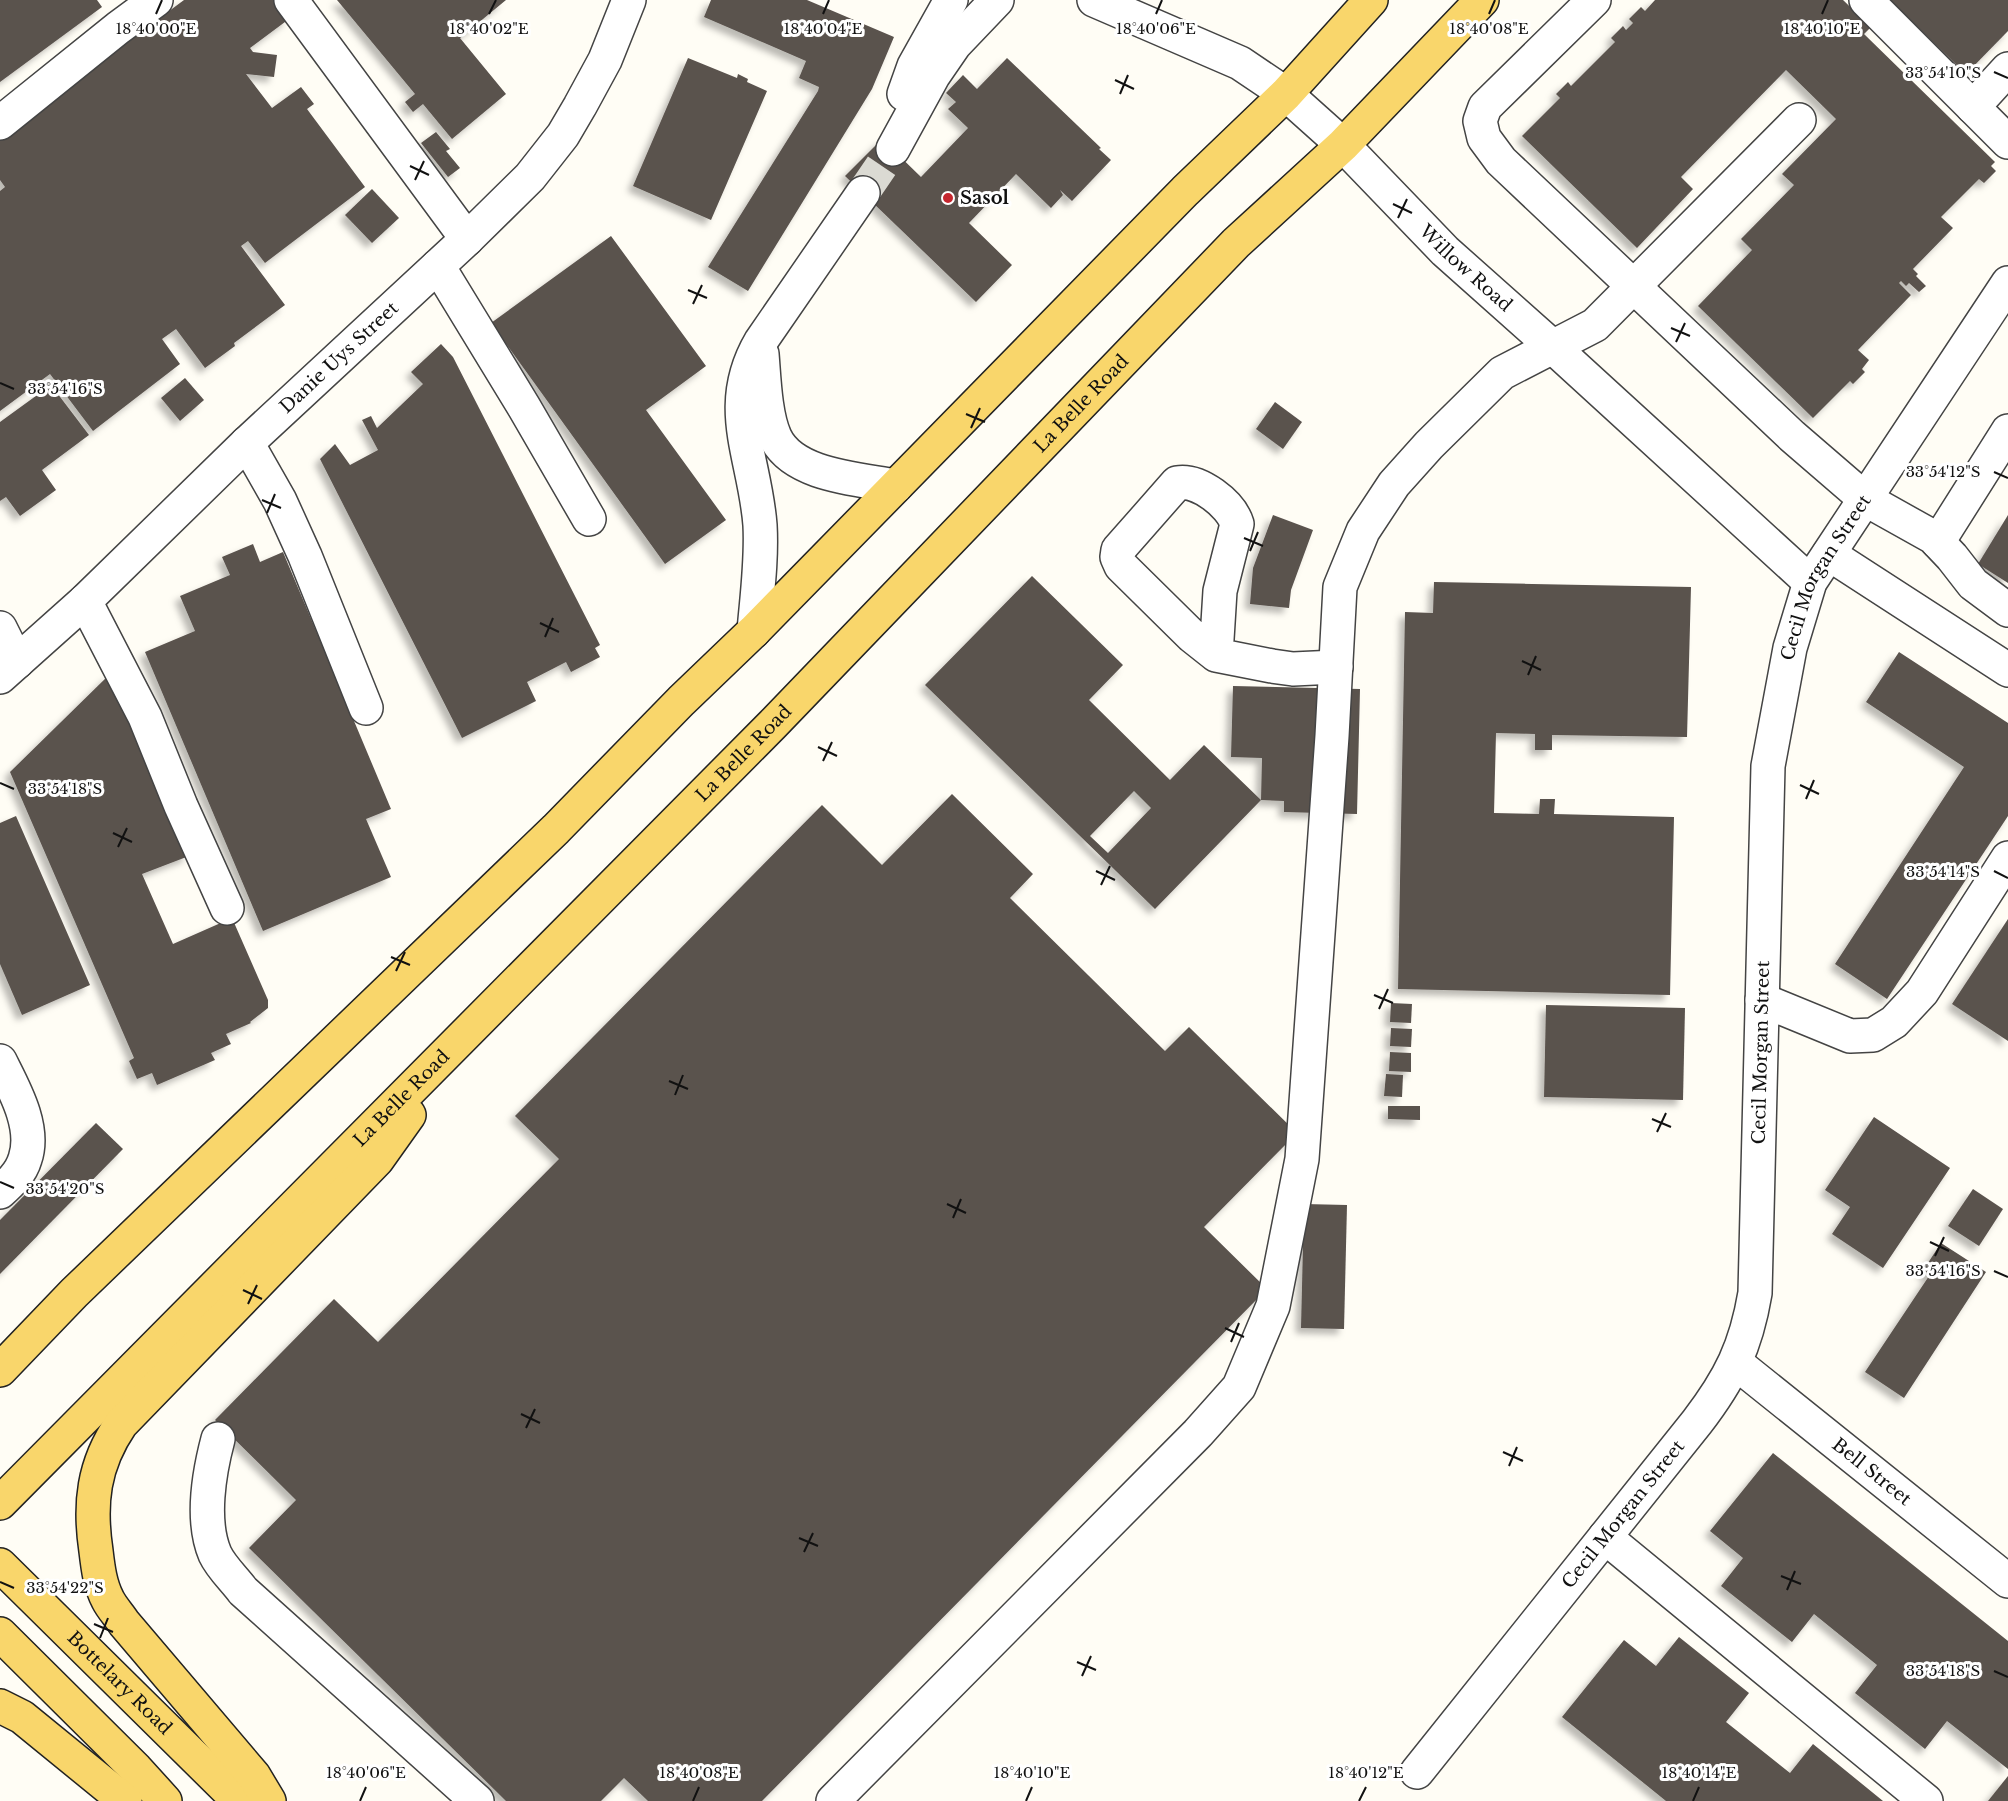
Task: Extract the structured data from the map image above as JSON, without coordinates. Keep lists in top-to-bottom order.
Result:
{
  "streets": {
    "main road": ["La Belle Road", "Bottelary Road"],
    "street": [
      "Willow Road",
      "Danie Uys Street",
      "Cecil Morgan Street",
      "Bell Street"
    ]
  },
  "crossings": [
    ["Willow Road", "La Belle Road"],
    ["Willow Road", "Cecil Morgan Street"],
    ["Cecil Morgan Street", "Bell Street"]
  ],
  "places": ["Sasol"],
  "coordinates": [
    "18°40'02\"E",
    "18°40'04\"E",
    "18°40'06\"E",
    "18°40'08\"E",
    "18°40'10\"E",
    "18°40'00\"E",
    "33°54'10\"S",
    "33°54'16\"S",
    "33°54'12\"S",
    "33°54'18\"S",
    "33°54'14\"S",
    "33°54'20\"S",
    "33°54'22\"S",
    "18°40'12\"E",
    "18°40'14\"E"
  ]
}
